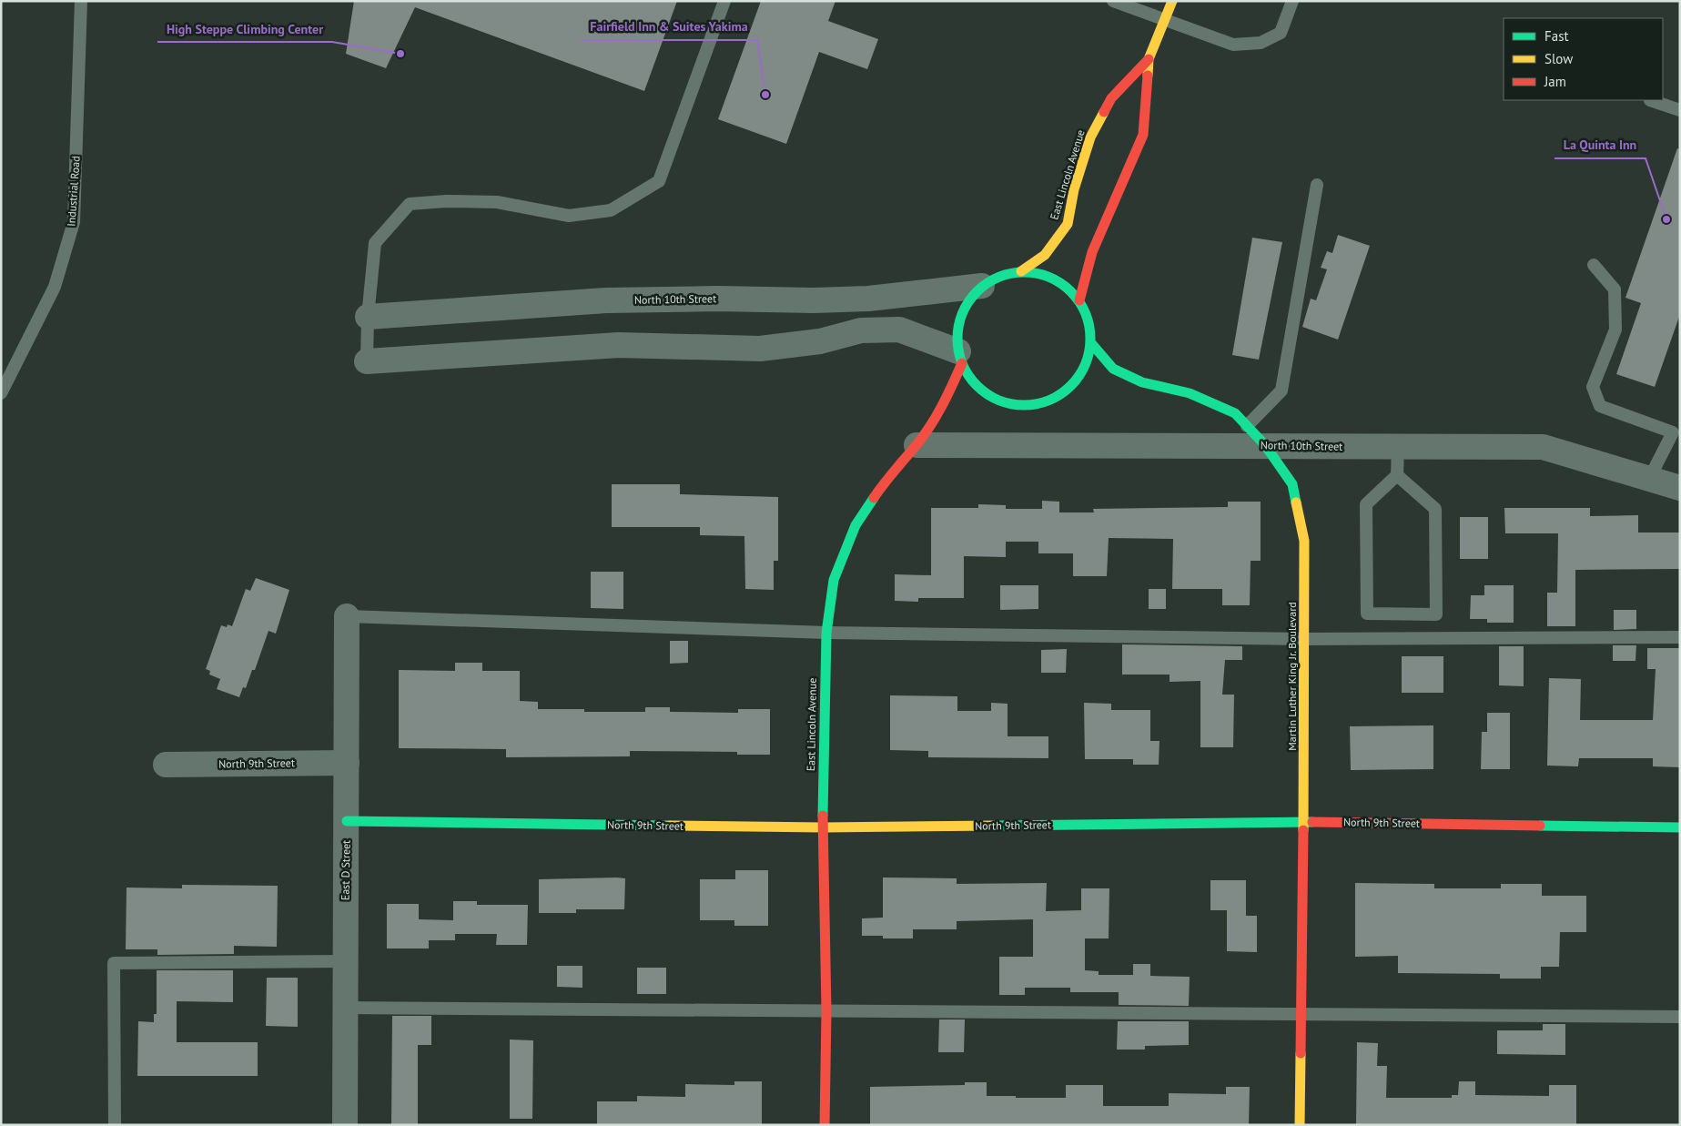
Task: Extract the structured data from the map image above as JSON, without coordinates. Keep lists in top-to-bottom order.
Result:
{
  "streets": {
    "street": [
      "East Lincoln Avenue",
      "North 10th Street",
      "Martin Luther King Jr. Boulevard",
      "North 9th Street",
      "East D Street"
    ],
    "lane": ["Industrial Road"]
  },
  "crossings": [
    ["East Lincoln Avenue", "North 10th Street"],
    ["East Lincoln Avenue", "Martin Luther King Jr. Boulevard"],
    ["East Lincoln Avenue", "North 9th Street"],
    ["North 10th Street", "Martin Luther King Jr. Boulevard"],
    ["Martin Luther King Jr. Boulevard", "North 9th Street"],
    ["North 9th Street", "East D Street"]
  ],
  "places": ["High Steppe Climbing Center", "Fairfield Inn & Suites Yakima", "La Quinta Inn"],
  "legend": ["Fast", "Slow", "Jam"]
}
